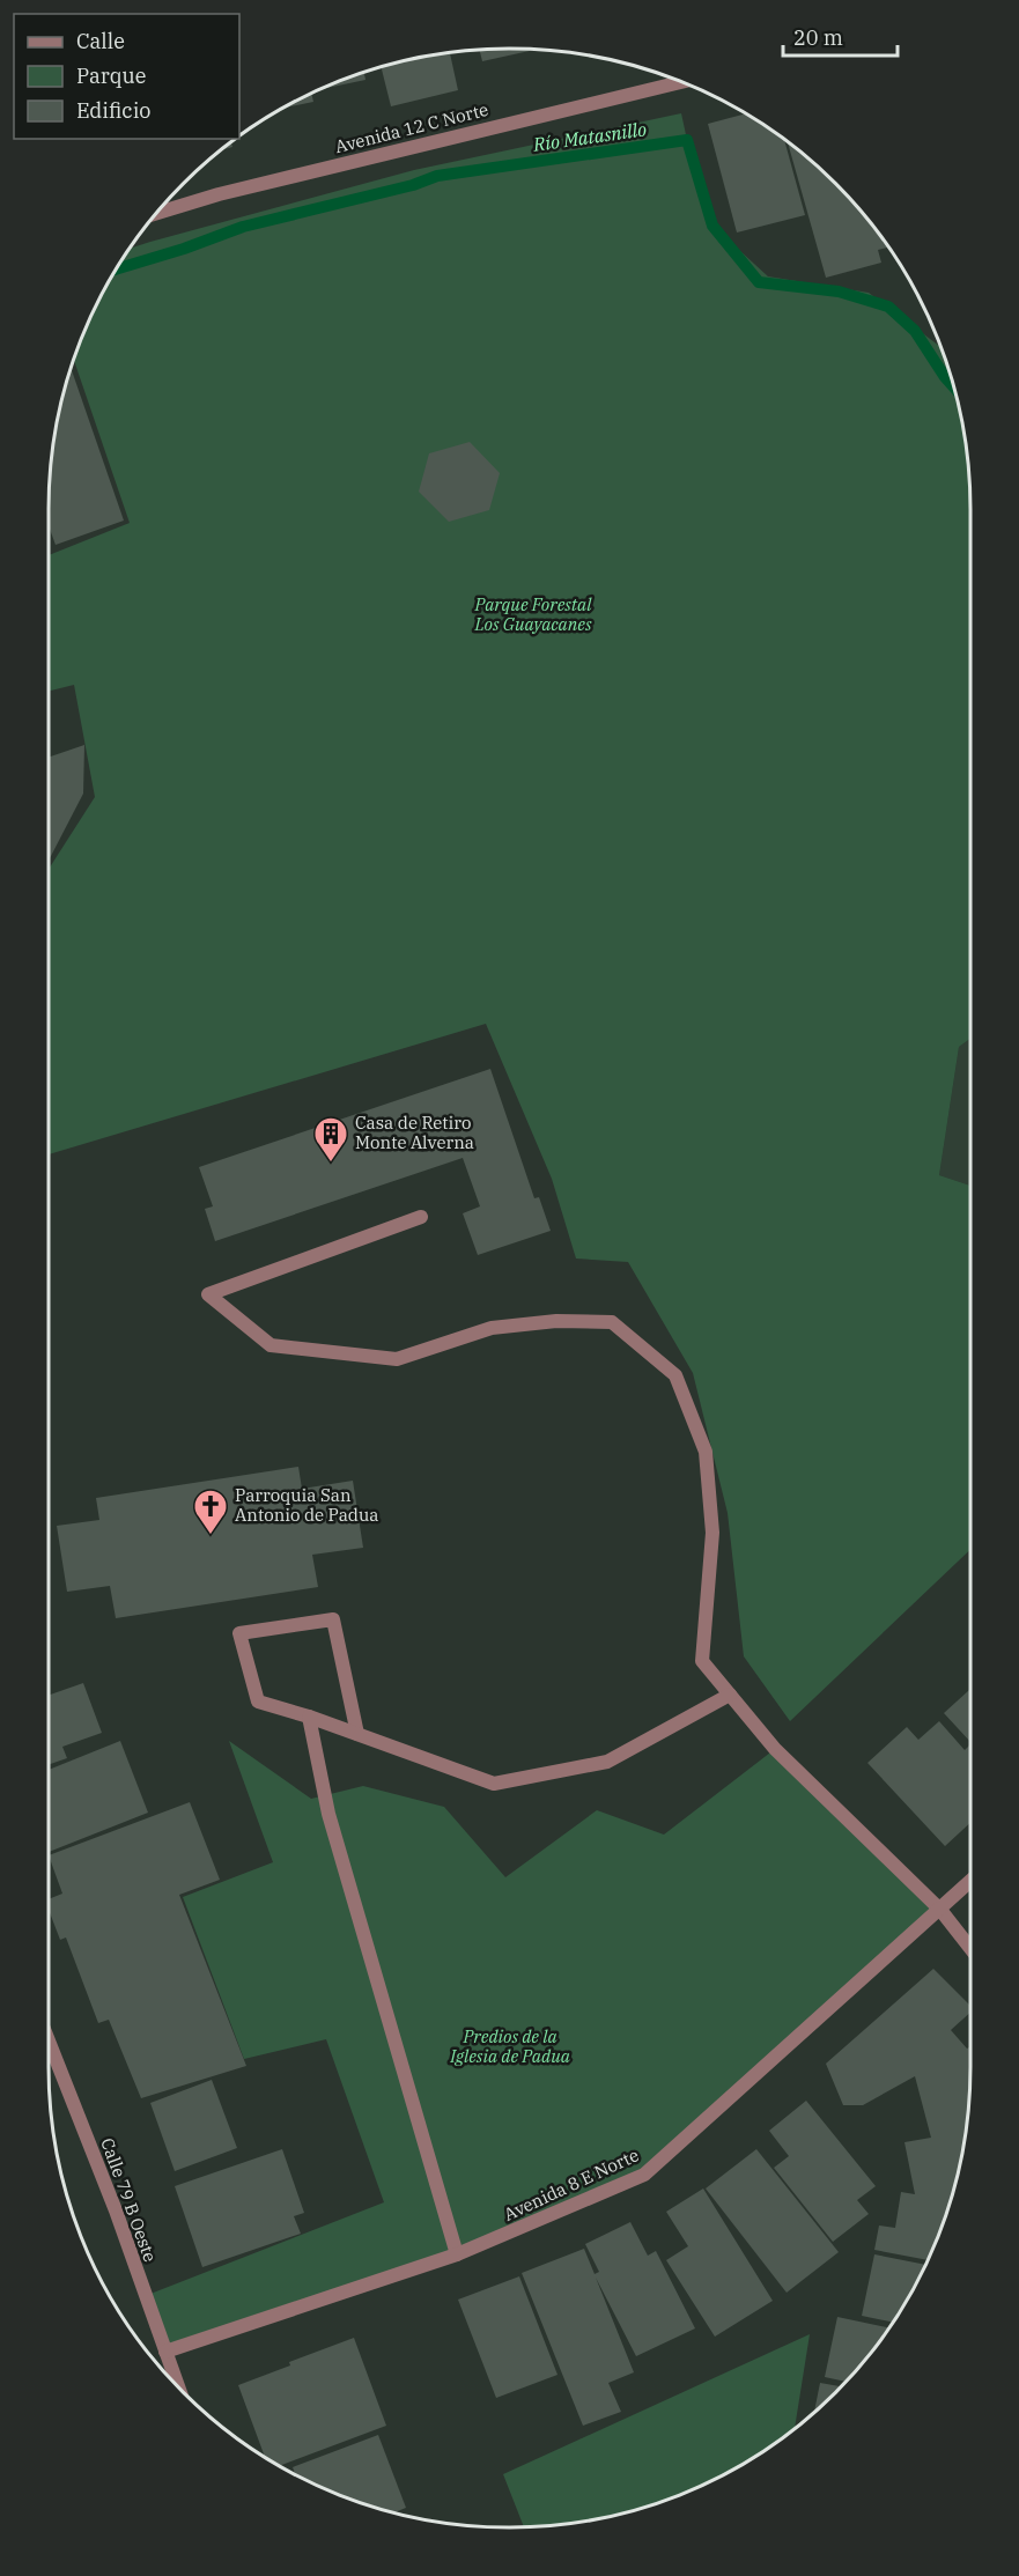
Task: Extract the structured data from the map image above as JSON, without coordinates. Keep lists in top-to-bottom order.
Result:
{
  "streets": {
    "street": ["Avenida 12 C Norte", "Avenida 8 E Norte", "Calle 79 B Oeste"]
  },
  "crossings": [
    ["Avenida 8 E Norte", "Calle 79 B Oeste"]
  ],
  "water": ["Río Matasnillo"],
  "parks": ["Parque Forestal Los Guayacanes", "Predios de la Iglesia de Padua"],
  "places": {
    "building": ["Casa de Retiro Monte Alverna"],
    "church": ["Parroquia San Antonio de Padua"]
  },
  "legend": ["Calle", "Parque", "Edificio"],
  "scale_bar": "20 m"
}
